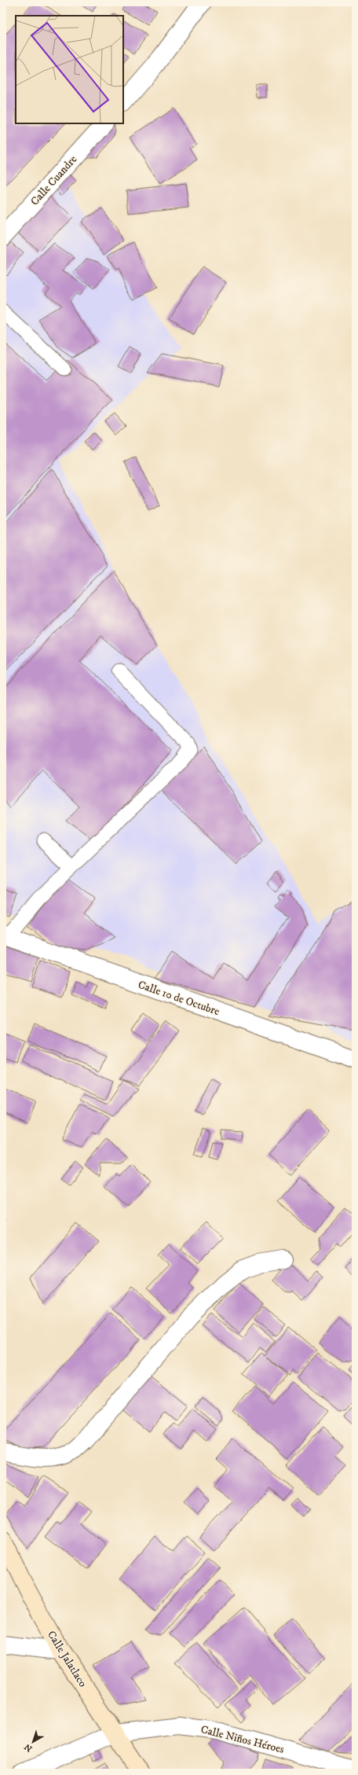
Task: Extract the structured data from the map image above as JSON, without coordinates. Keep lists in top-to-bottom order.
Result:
{
  "streets": {
    "main road": ["Calle Jalatlaco"],
    "street": ["Calle Cuandre", "Calle 10 de Octubre", "Calle Niños Héroes"]
  },
  "crossings": [
    ["Calle Jalatlaco", "Calle Niños Héroes"]
  ],
  "north": "bottom left"
}
